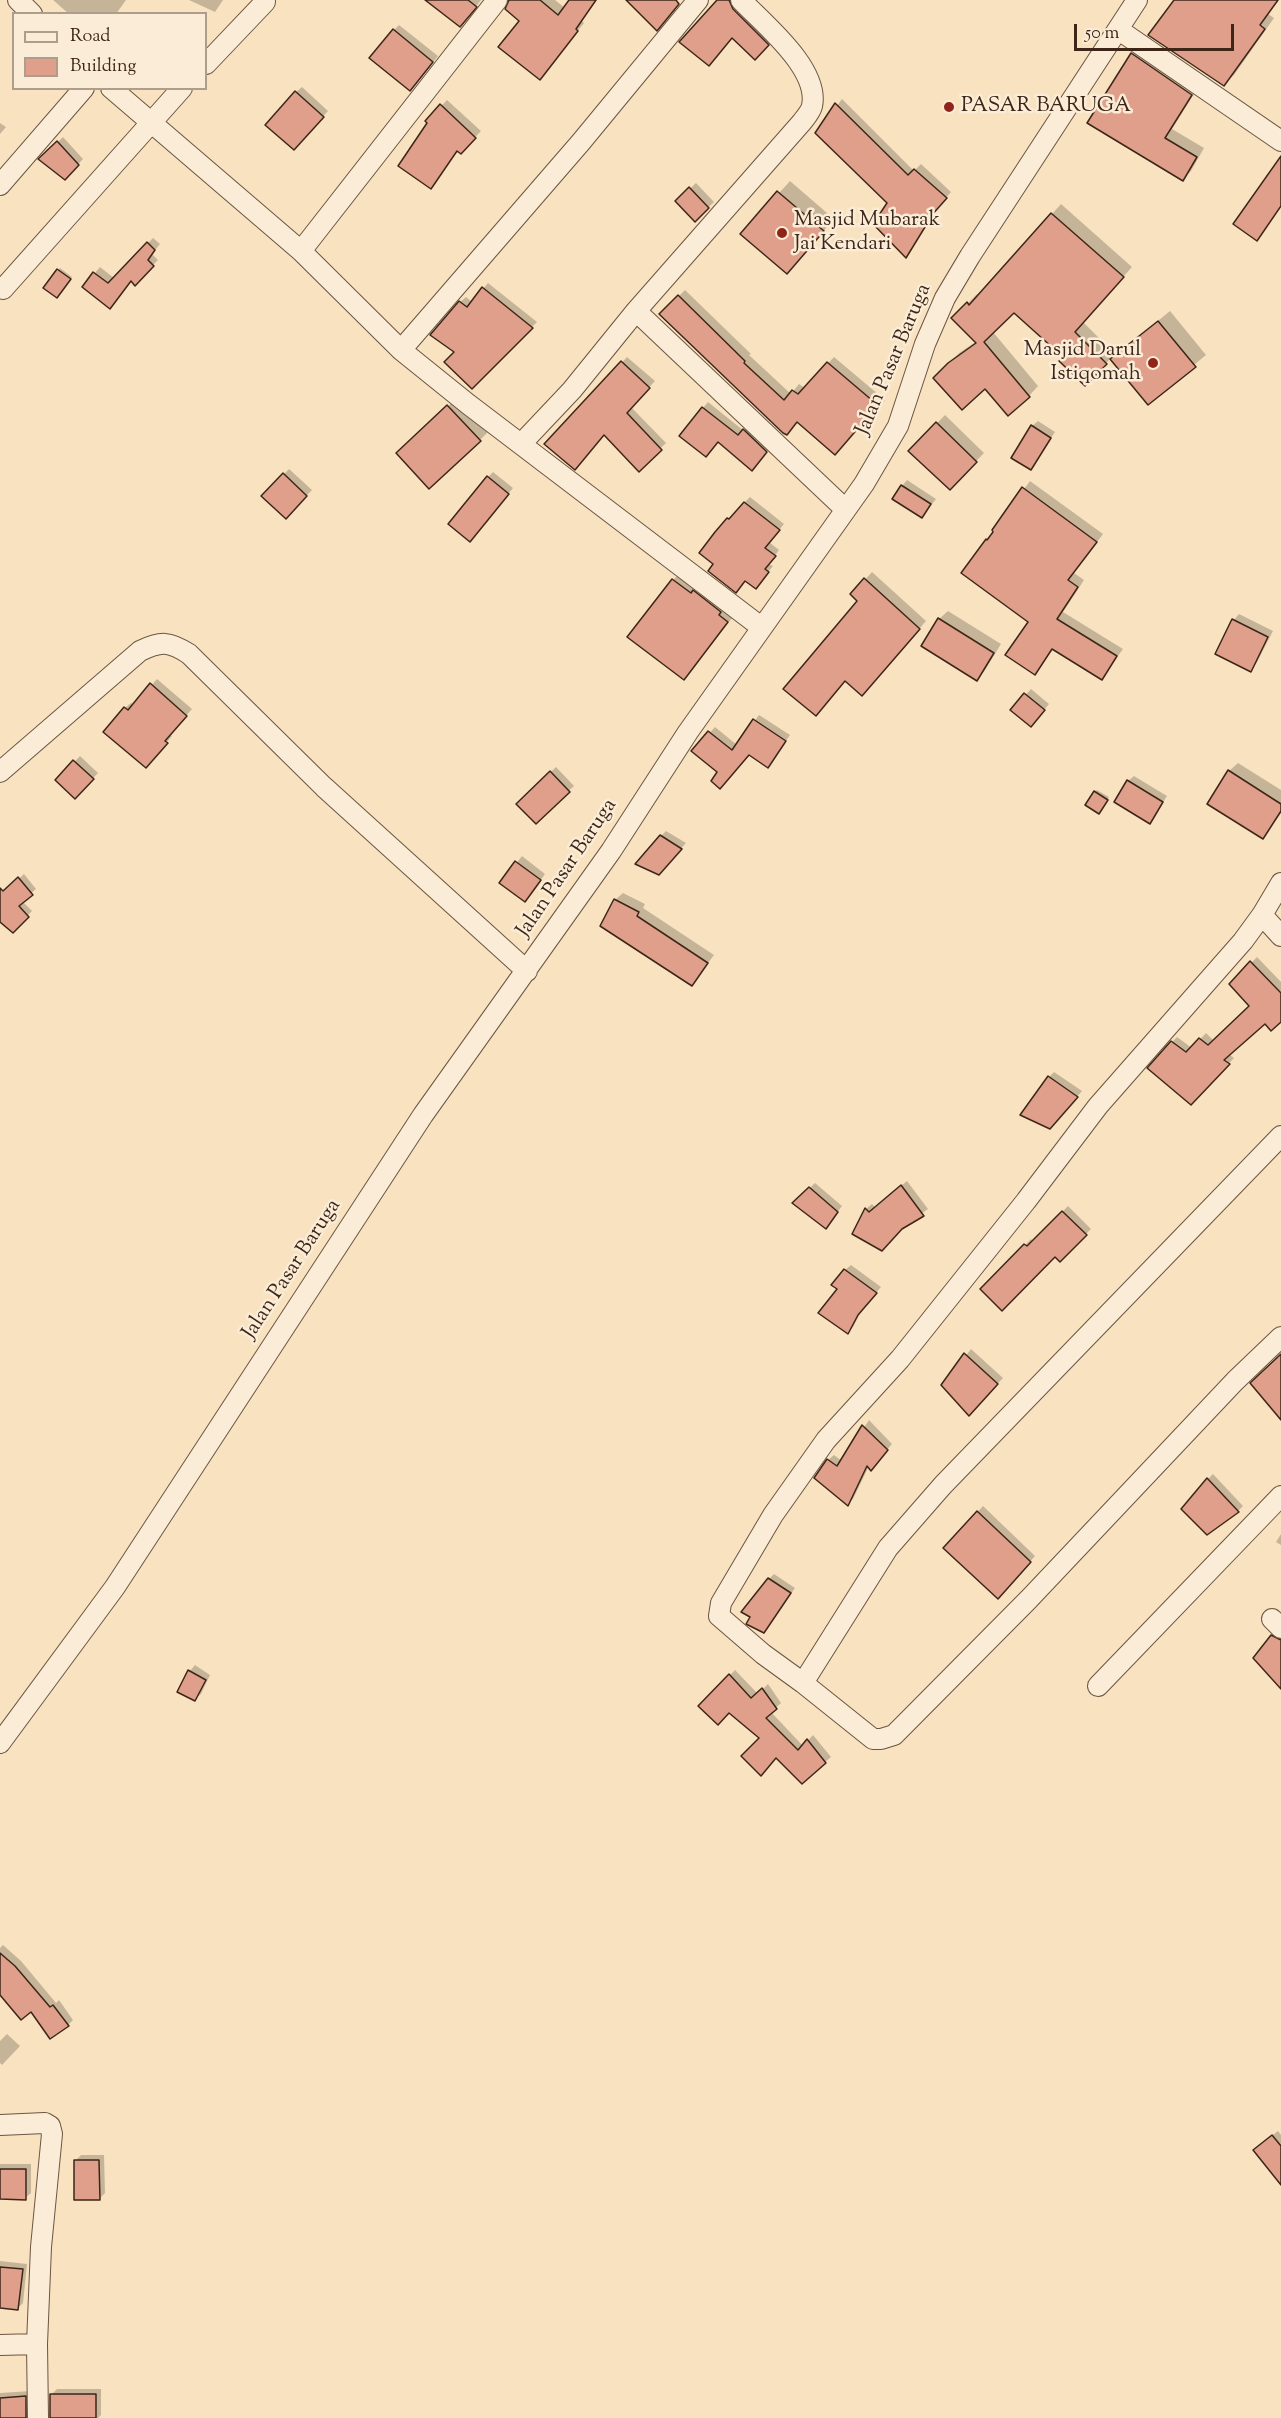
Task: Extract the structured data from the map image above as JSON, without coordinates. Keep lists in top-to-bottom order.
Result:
{
  "streets": {
    "street": ["Jalan Pasar Baruga"]
  },
  "places": ["PASAR BARUGA", "Masjid Mubarak Jai Kendari", "Masjid Darul Istiqomah"],
  "legend": ["Road", "Building"],
  "scale_bar": "50 m"
}
